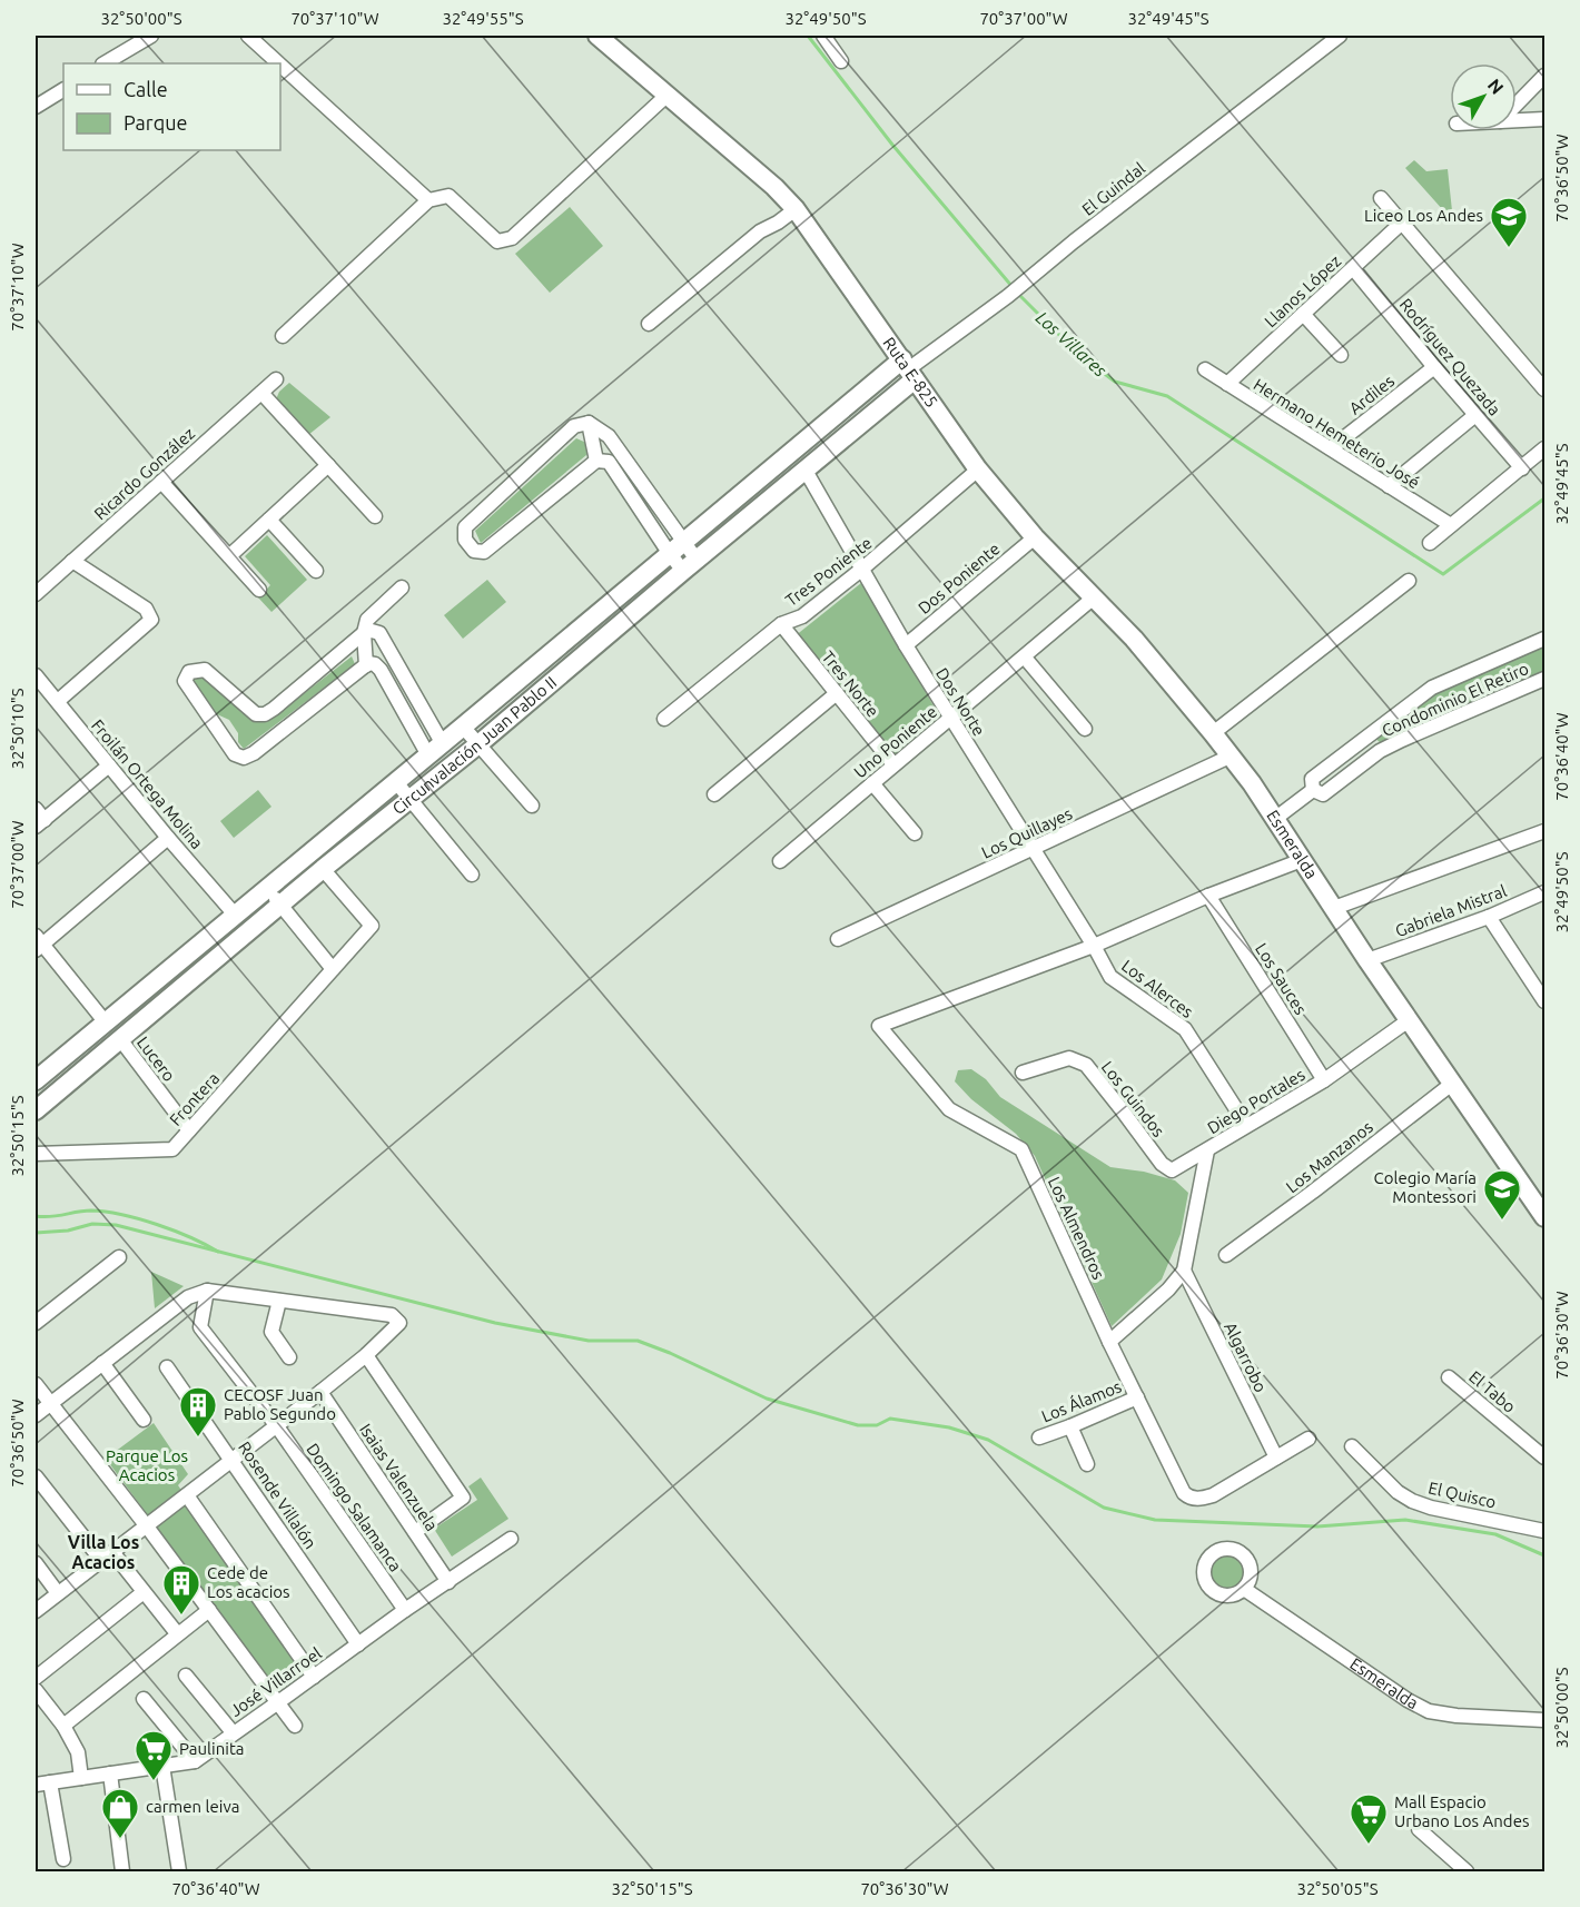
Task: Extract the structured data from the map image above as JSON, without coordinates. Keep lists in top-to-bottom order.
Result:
{
  "streets": {
    "street": [
      "El Guindal",
      "Llanos López",
      "Rodríguez Quezada",
      "Ruta E-825",
      "Ardiles",
      "Hermano Hemeterio José",
      "Ricardo González",
      "Tres Poniente",
      "Dos Poniente",
      "Tres Norte",
      "Condominio El Retiro",
      "Dos Norte",
      "Uno Poniente",
      "Circunvalación Juan Pablo II",
      "Froilán Ortega Molina",
      "Los Quillayes",
      "Esmeralda",
      "Gabriela Mistral",
      "Los Sauces",
      "Los Alerces",
      "Lucero",
      "Frontera",
      "Los Guindos",
      "Diego Portales",
      "Los Manzanos",
      "Los Almendros",
      "Algarrobo",
      "El Tabo",
      "Los Álamos",
      "Isaias Valenzuela",
      "Rosende Villalón",
      "El Quisco",
      "Domingo Salamanca",
      "José Villarroel"
    ]
  },
  "crossings": [
    ["El Guindal", "Ruta E-825"],
    ["El Guindal", "Circunvalación Juan Pablo II"],
    ["Llanos López", "Rodríguez Quezada"],
    ["Llanos López", "Hermano Hemeterio José"],
    ["Rodríguez Quezada", "Ardiles"],
    ["Ruta E-825", "Tres Poniente"],
    ["Ruta E-825", "Circunvalación Juan Pablo II"],
    ["Ruta E-825", "Esmeralda"],
    ["Ardiles", "Hermano Hemeterio José"],
    ["Tres Poniente", "Tres Norte"],
    ["Tres Poniente", "Dos Norte"],
    ["Dos Poniente", "Dos Norte"],
    ["Dos Poniente", "Esmeralda"],
    ["Tres Norte", "Uno Poniente"],
    ["Condominio El Retiro", "Esmeralda"],
    ["Dos Norte", "Uno Poniente"],
    ["Dos Norte", "Circunvalación Juan Pablo II"],
    ["Dos Norte", "Los Quillayes"],
    ["Dos Norte", "Los Alerces"],
    ["Uno Poniente", "Esmeralda"],
    ["Circunvalación Juan Pablo II", "Froilán Ortega Molina"],
    ["Circunvalación Juan Pablo II", "Lucero"],
    ["Circunvalación Juan Pablo II", "Frontera"],
    ["Los Quillayes", "Esmeralda"],
    ["Esmeralda", "Gabriela Mistral"],
    ["Esmeralda", "Los Alerces"],
    ["Esmeralda", "Diego Portales"],
    ["Esmeralda", "Los Manzanos"],
    ["Los Sauces", "Los Alerces"],
    ["Los Sauces", "Diego Portales"],
    ["Los Alerces", "Diego Portales"],
    ["Los Alerces", "Los Almendros"],
    ["Lucero", "Frontera"],
    ["Los Guindos", "Diego Portales"],
    ["Diego Portales", "Algarrobo"],
    ["Los Almendros", "Algarrobo"],
    ["Los Almendros", "Los Álamos"],
    ["Isaias Valenzuela", "José Villarroel"],
    ["Rosende Villalón", "José Villarroel"],
    ["Domingo Salamanca", "José Villarroel"]
  ],
  "districts": ["Villa Los Acacios"],
  "water": ["Los Villares"],
  "parks": ["Parque Los Acacios"],
  "places": {
    "school or university": ["Liceo Los Andes", "Colegio María Montessori"],
    "building": ["CECOSF Juan Pablo Segundo", "Cede de Los acacios"],
    "supermarket": ["Paulinita", "Mall Espacio Urbano Los Andes"],
    "shop": ["carmen leiva"]
  },
  "legend": ["Calle", "Parque"],
  "north": "top right",
  "coordinates": [
    "32°50'00\"S",
    "70°37'10\"W",
    "32°49'55\"S",
    "32°49'50\"S",
    "70°37'00\"W",
    "32°49'45\"S",
    "70°36'50\"W",
    "32°50'10\"S",
    "70°36'40\"W",
    "32°50'15\"S",
    "70°36'30\"W",
    "32°50'05\"S"
  ]
}
